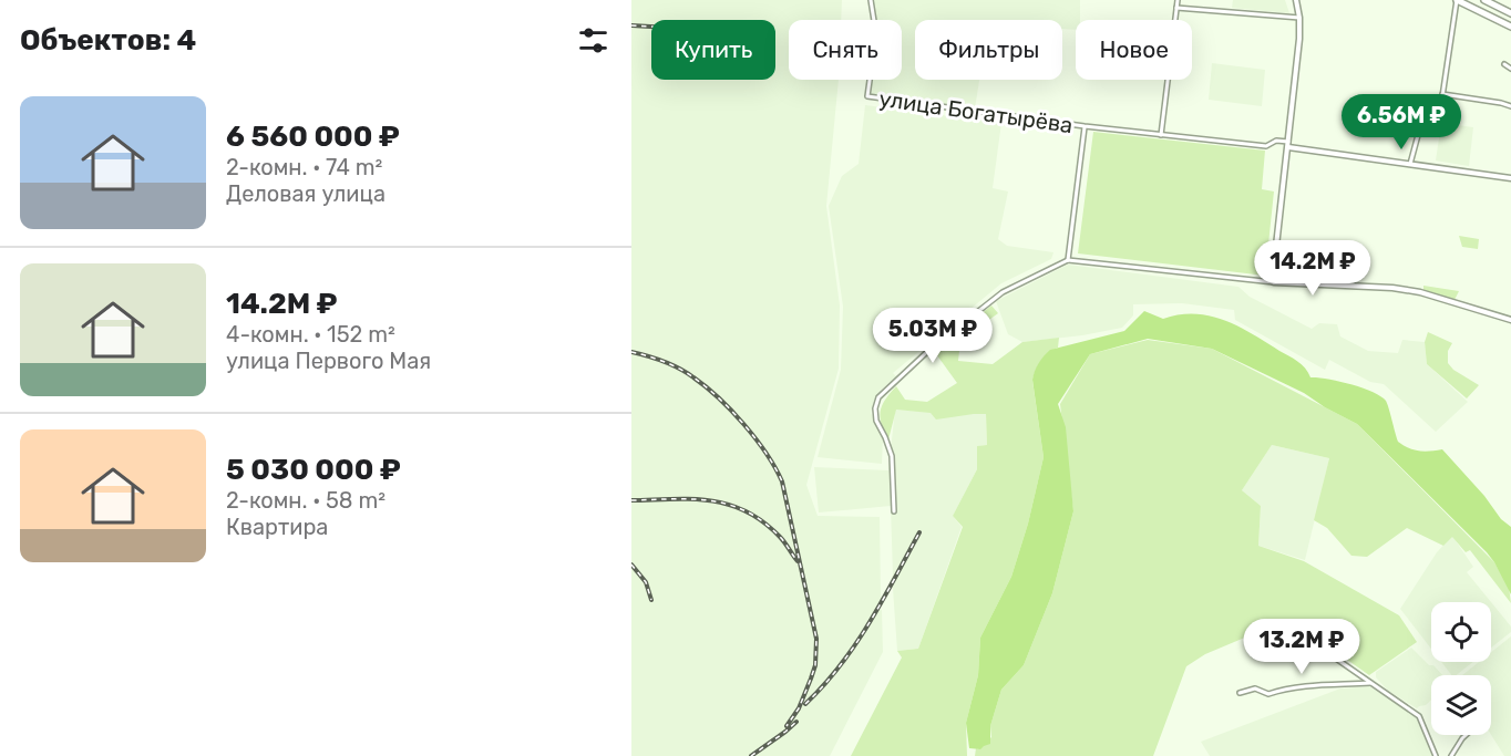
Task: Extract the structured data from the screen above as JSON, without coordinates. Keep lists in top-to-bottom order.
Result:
{
  "streets": {
    "street": ["улица Богатырёва"]
  },
  "page": {
    "heading": "Объектов: 4",
    "chip": [
      "Купить",
      "Снять",
      "Фильтры",
      "Новое"
    ],
    "list": [
      {
        "name": "6 560 000 ₽",
        "note": "2-комн. · 74 m² · Деловая улица"
      },
      {
        "name": "14.2M ₽",
        "note": "4-комн. · 152 m² · улица Первого Мая"
      },
      {
        "name": "5 030 000 ₽",
        "note": "2-комн. · 58 m² · Квартира"
      }
    ],
    "price": [
      "6.56M ₽",
      "14.2M ₽",
      "5.03M ₽",
      "13.2M ₽"
    ]
  }
}
